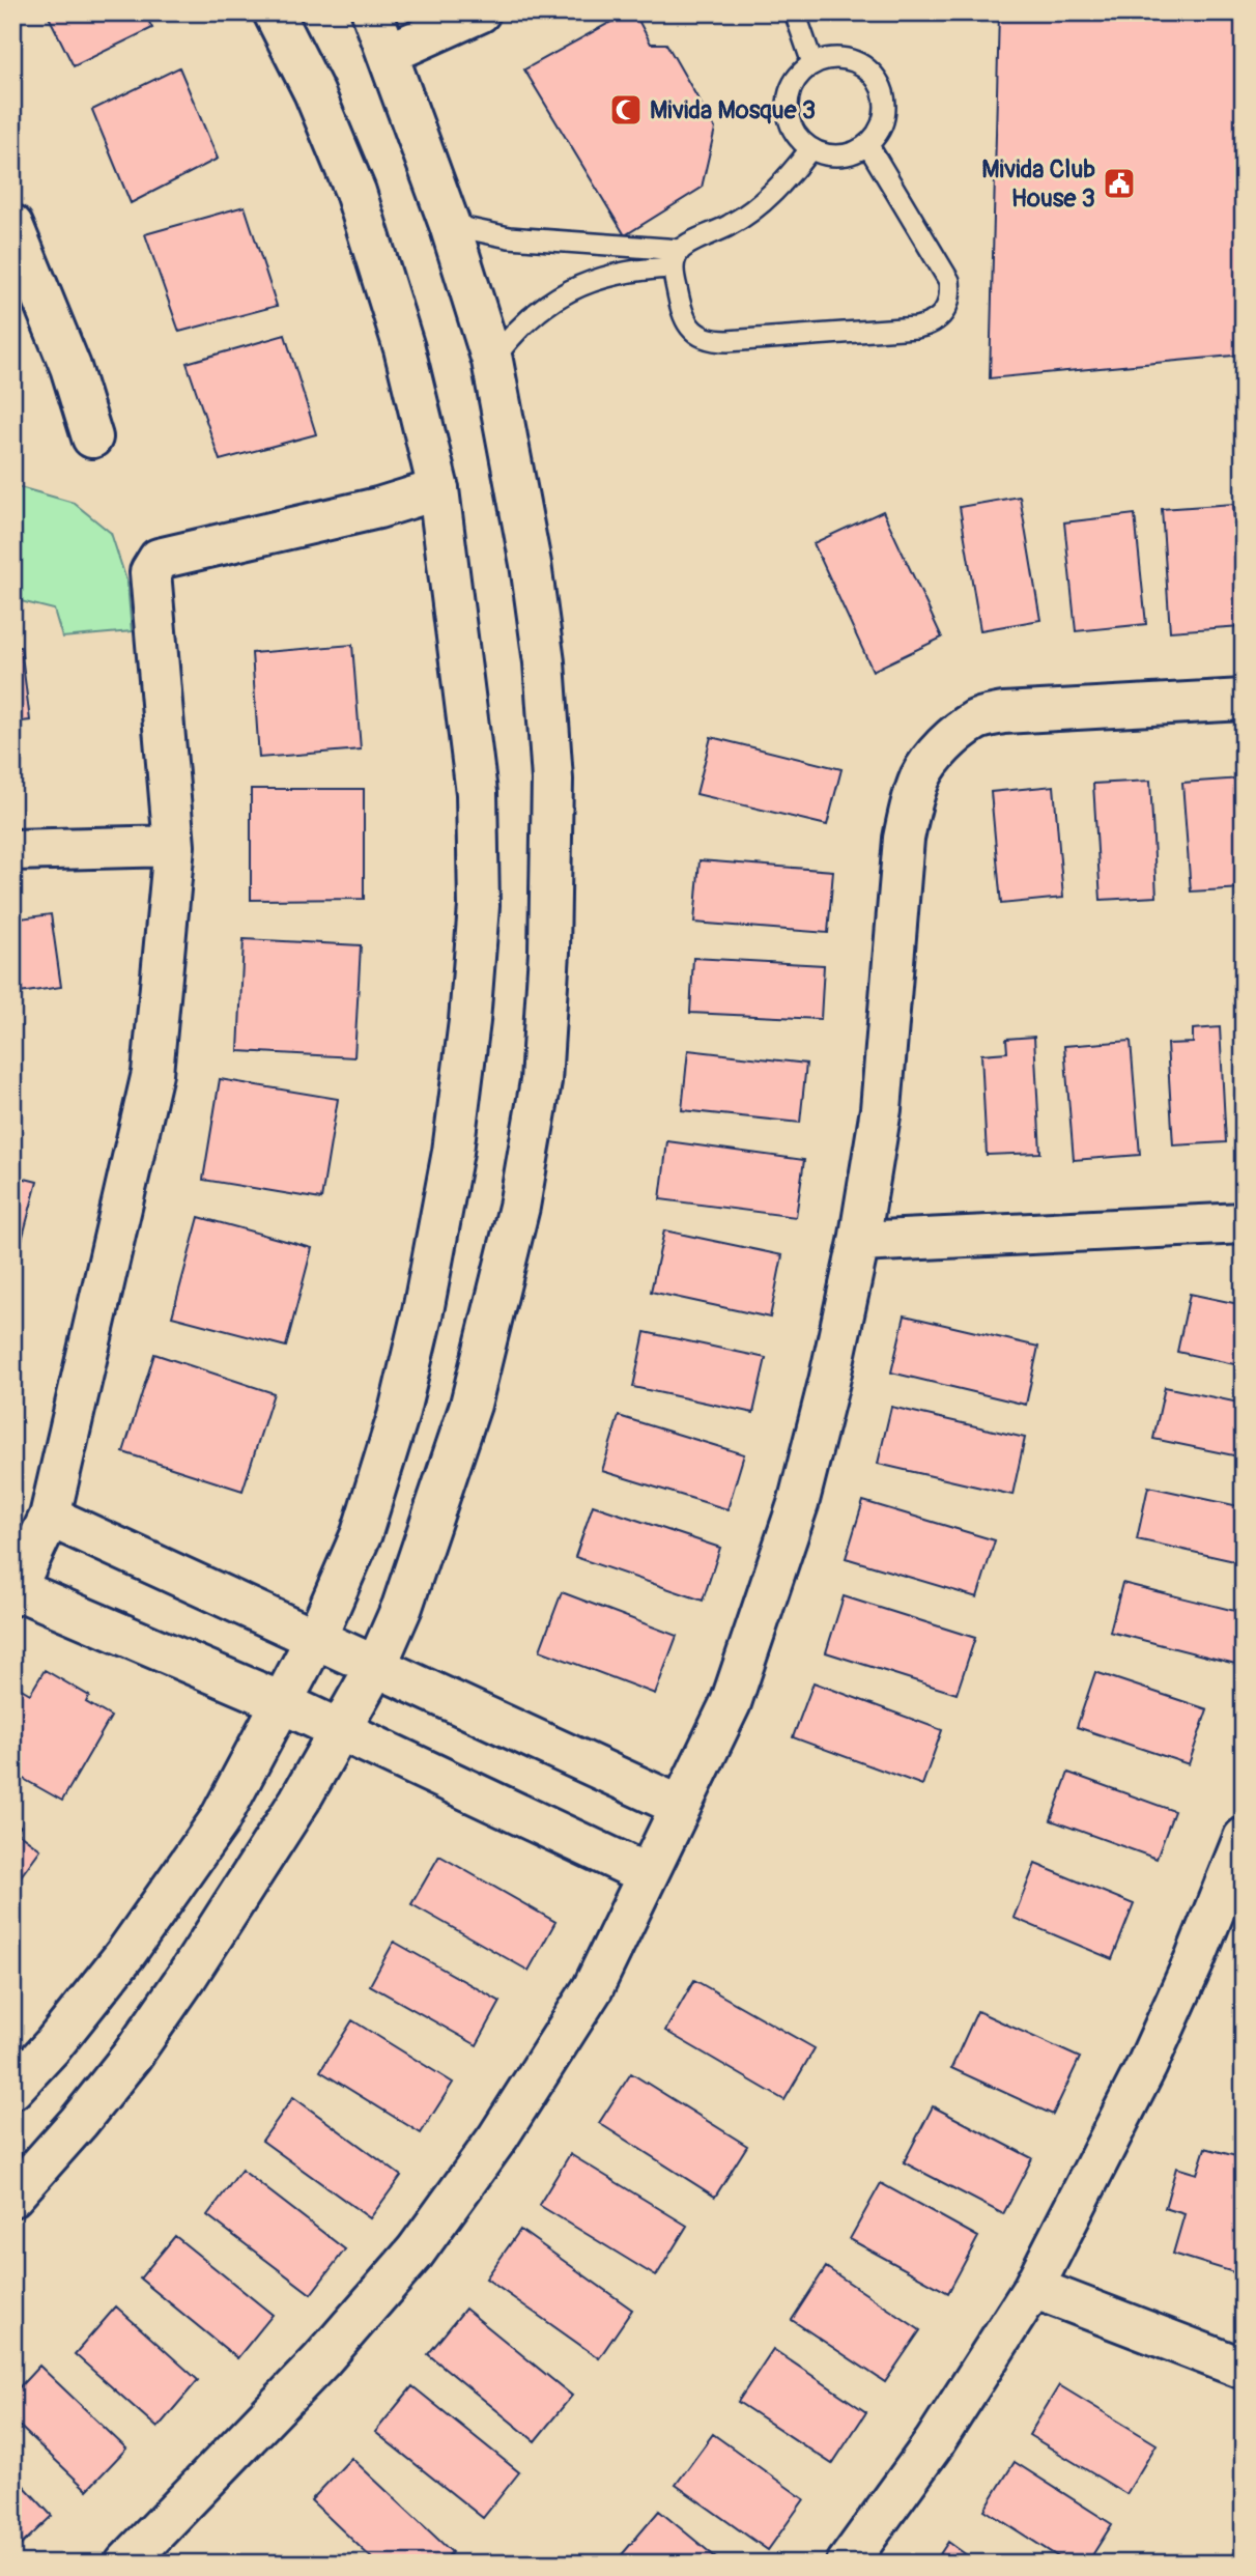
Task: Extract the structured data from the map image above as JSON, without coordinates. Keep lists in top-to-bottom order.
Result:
{
  "places": {
    "mosque": ["Mivida Mosque 3"],
    "public building": ["Mivida Club House 3"]
  }
}
